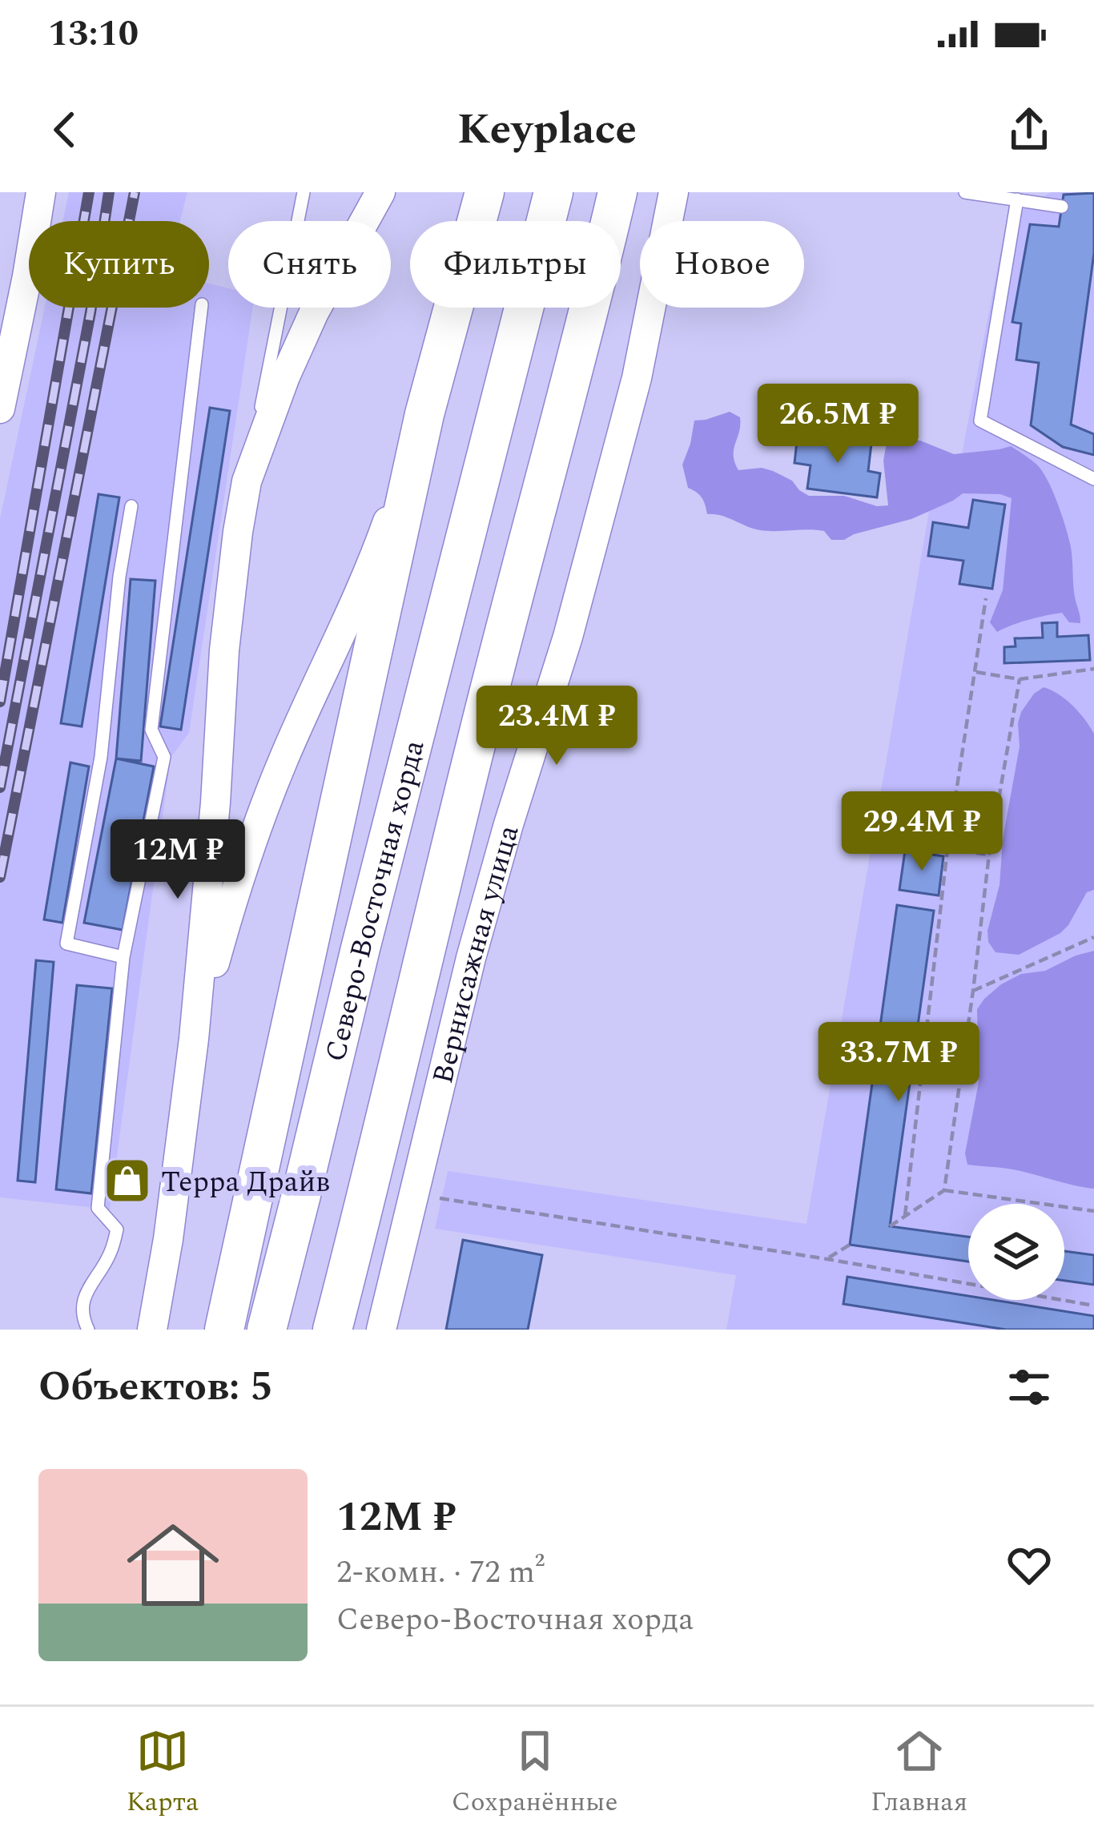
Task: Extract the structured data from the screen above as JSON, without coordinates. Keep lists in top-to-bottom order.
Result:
{
  "streets": {
    "main road": ["Северо-Восточная хорда"],
    "street": ["Вернисажная улица"]
  },
  "places": {
    "shop": ["Терра Драйв"]
  },
  "page": {
    "status": "13:10",
    "header": "Keyplace",
    "chip": [
      "Купить",
      "Снять",
      "Фильтры",
      "Новое"
    ],
    "price": [
      "26.5M ₽",
      "23.4M ₽",
      "29.4M ₽",
      "12M ₽",
      "33.7M ₽"
    ],
    "heading": "Объектов: 5",
    "list": [
      {
        "name": "12M ₽",
        "note": "2-комн. · 72 m² · Северо-Восточная хорда"
      }
    ],
    "tabs": ["Карта", "Сохранённые", "Главная"]
  }
}
